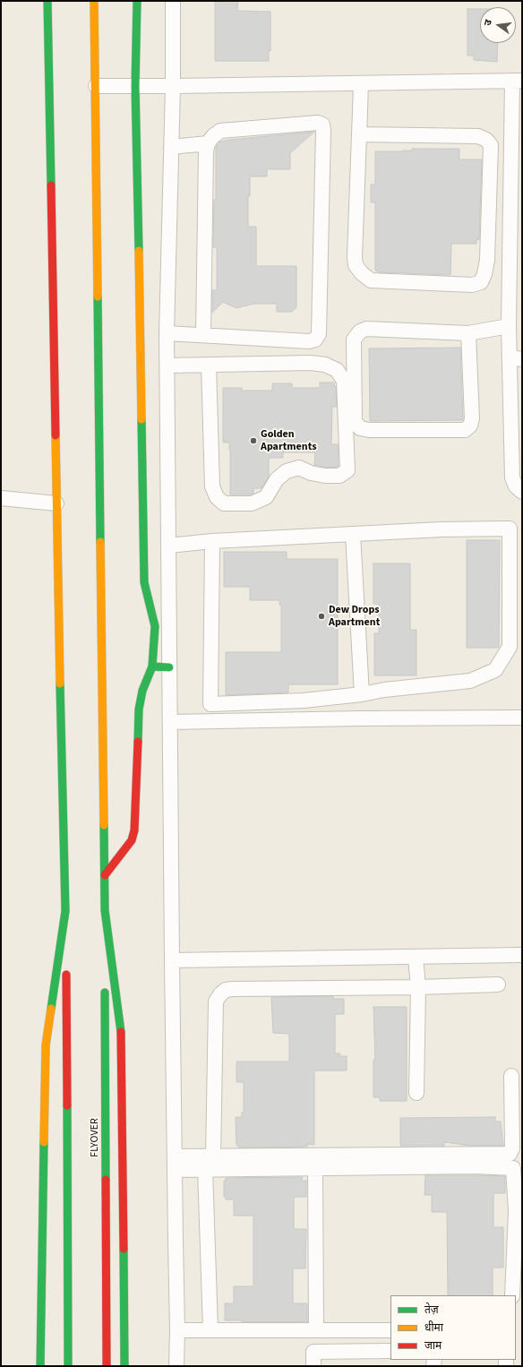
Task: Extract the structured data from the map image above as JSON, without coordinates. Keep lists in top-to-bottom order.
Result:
{
  "streets": {
    "main road": ["FLYOVER"]
  },
  "places": ["Golden Apartments", "Dew Drops Apartment"],
  "legend": ["तेज़", "धीमा", "जाम"],
  "north": "left"
}
